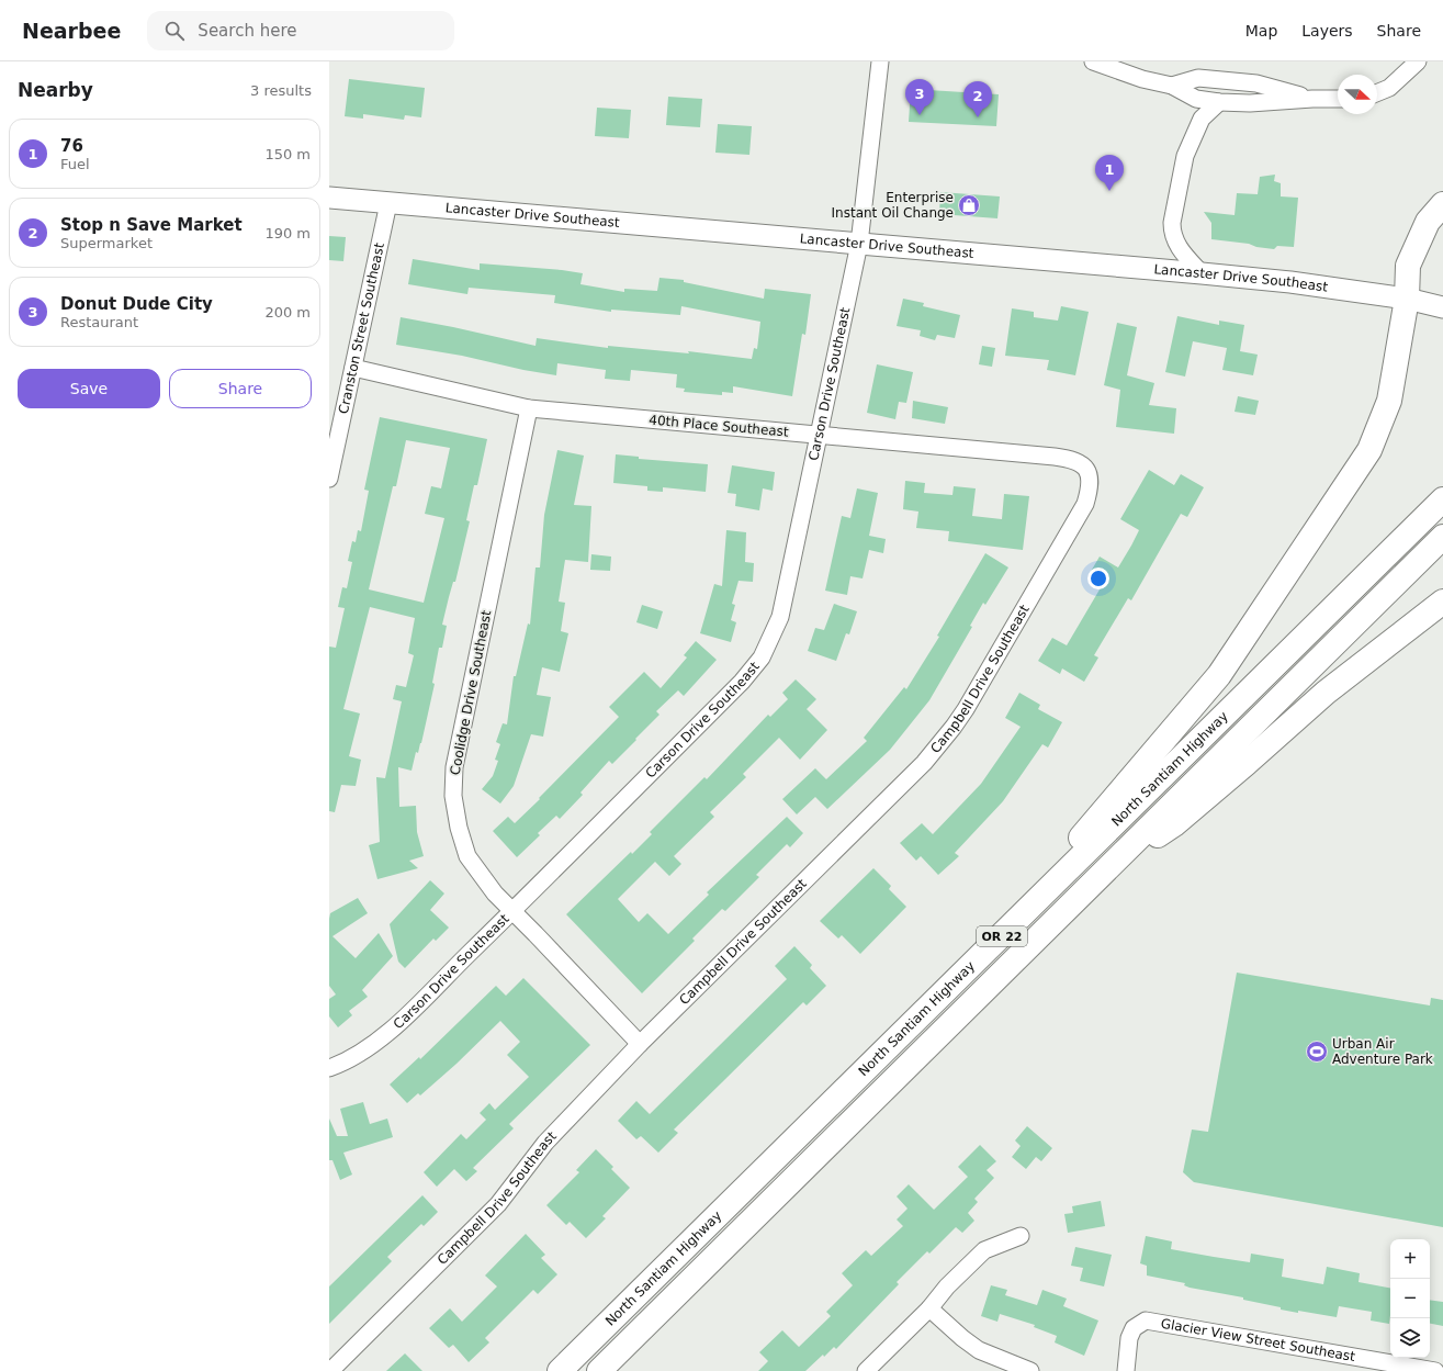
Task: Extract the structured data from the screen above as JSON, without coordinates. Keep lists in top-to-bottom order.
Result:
{
  "streets": {
    "highway": ["North Santiam Highway", "OR 22"],
    "main road": ["Lancaster Drive Southeast"],
    "street": [
      "Cranston Street Southeast",
      "Carson Drive Southeast",
      "40th Place Southeast",
      "Campbell Drive Southeast",
      "Coolidge Drive Southeast",
      "Glacier View Street Southeast"
    ]
  },
  "crossings": [
    ["Lancaster Drive Southeast", "Cranston Street Southeast"],
    ["Lancaster Drive Southeast", "Carson Drive Southeast"],
    ["Cranston Street Southeast", "40th Place Southeast"],
    ["Carson Drive Southeast", "40th Place Southeast"],
    ["Carson Drive Southeast", "Coolidge Drive Southeast"],
    ["40th Place Southeast", "Campbell Drive Southeast"],
    ["40th Place Southeast", "Coolidge Drive Southeast"],
    ["Campbell Drive Southeast", "Coolidge Drive Southeast"]
  ],
  "places": {
    "shop": ["Enterprise Instant Oil Change"],
    "sports": ["Urban Air Adventure Park"]
  },
  "north": "right",
  "page": {
    "header": "Nearbee",
    "search": "Search here",
    "nav": ["Map", "Layers", "Share"],
    "heading": ["Nearby", "3 results"],
    "pins": ["3", "2", "1"],
    "list": [
      {
        "mark": "1",
        "name": "76",
        "note": "Fuel",
        "value": "150 m"
      },
      {
        "mark": "2",
        "name": "Stop n Save Market",
        "note": "Supermarket",
        "value": "190 m"
      },
      {
        "mark": "3",
        "name": "Donut Dude City",
        "note": "Restaurant",
        "value": "200 m"
      }
    ],
    "buttons": ["Save", "Share"],
    "map_buttons": ["+", "−"]
  }
}
